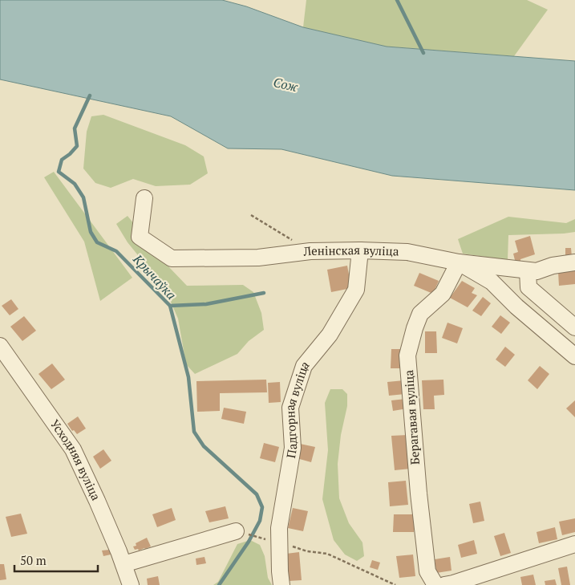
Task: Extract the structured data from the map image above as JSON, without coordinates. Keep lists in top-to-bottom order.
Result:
{
  "streets": {
    "street": [
      "Ленінская вуліца",
      "Падгорная вуліца",
      "Берагавая вуліца",
      "Усходняя вуліца"
    ]
  },
  "crossings": [
    ["Ленінская вуліца", "Падгорная вуліца"],
    ["Ленінская вуліца", "Берагавая вуліца"]
  ],
  "water": ["Сож", "Крычаўка"],
  "scale_bar": "50 m"
}
